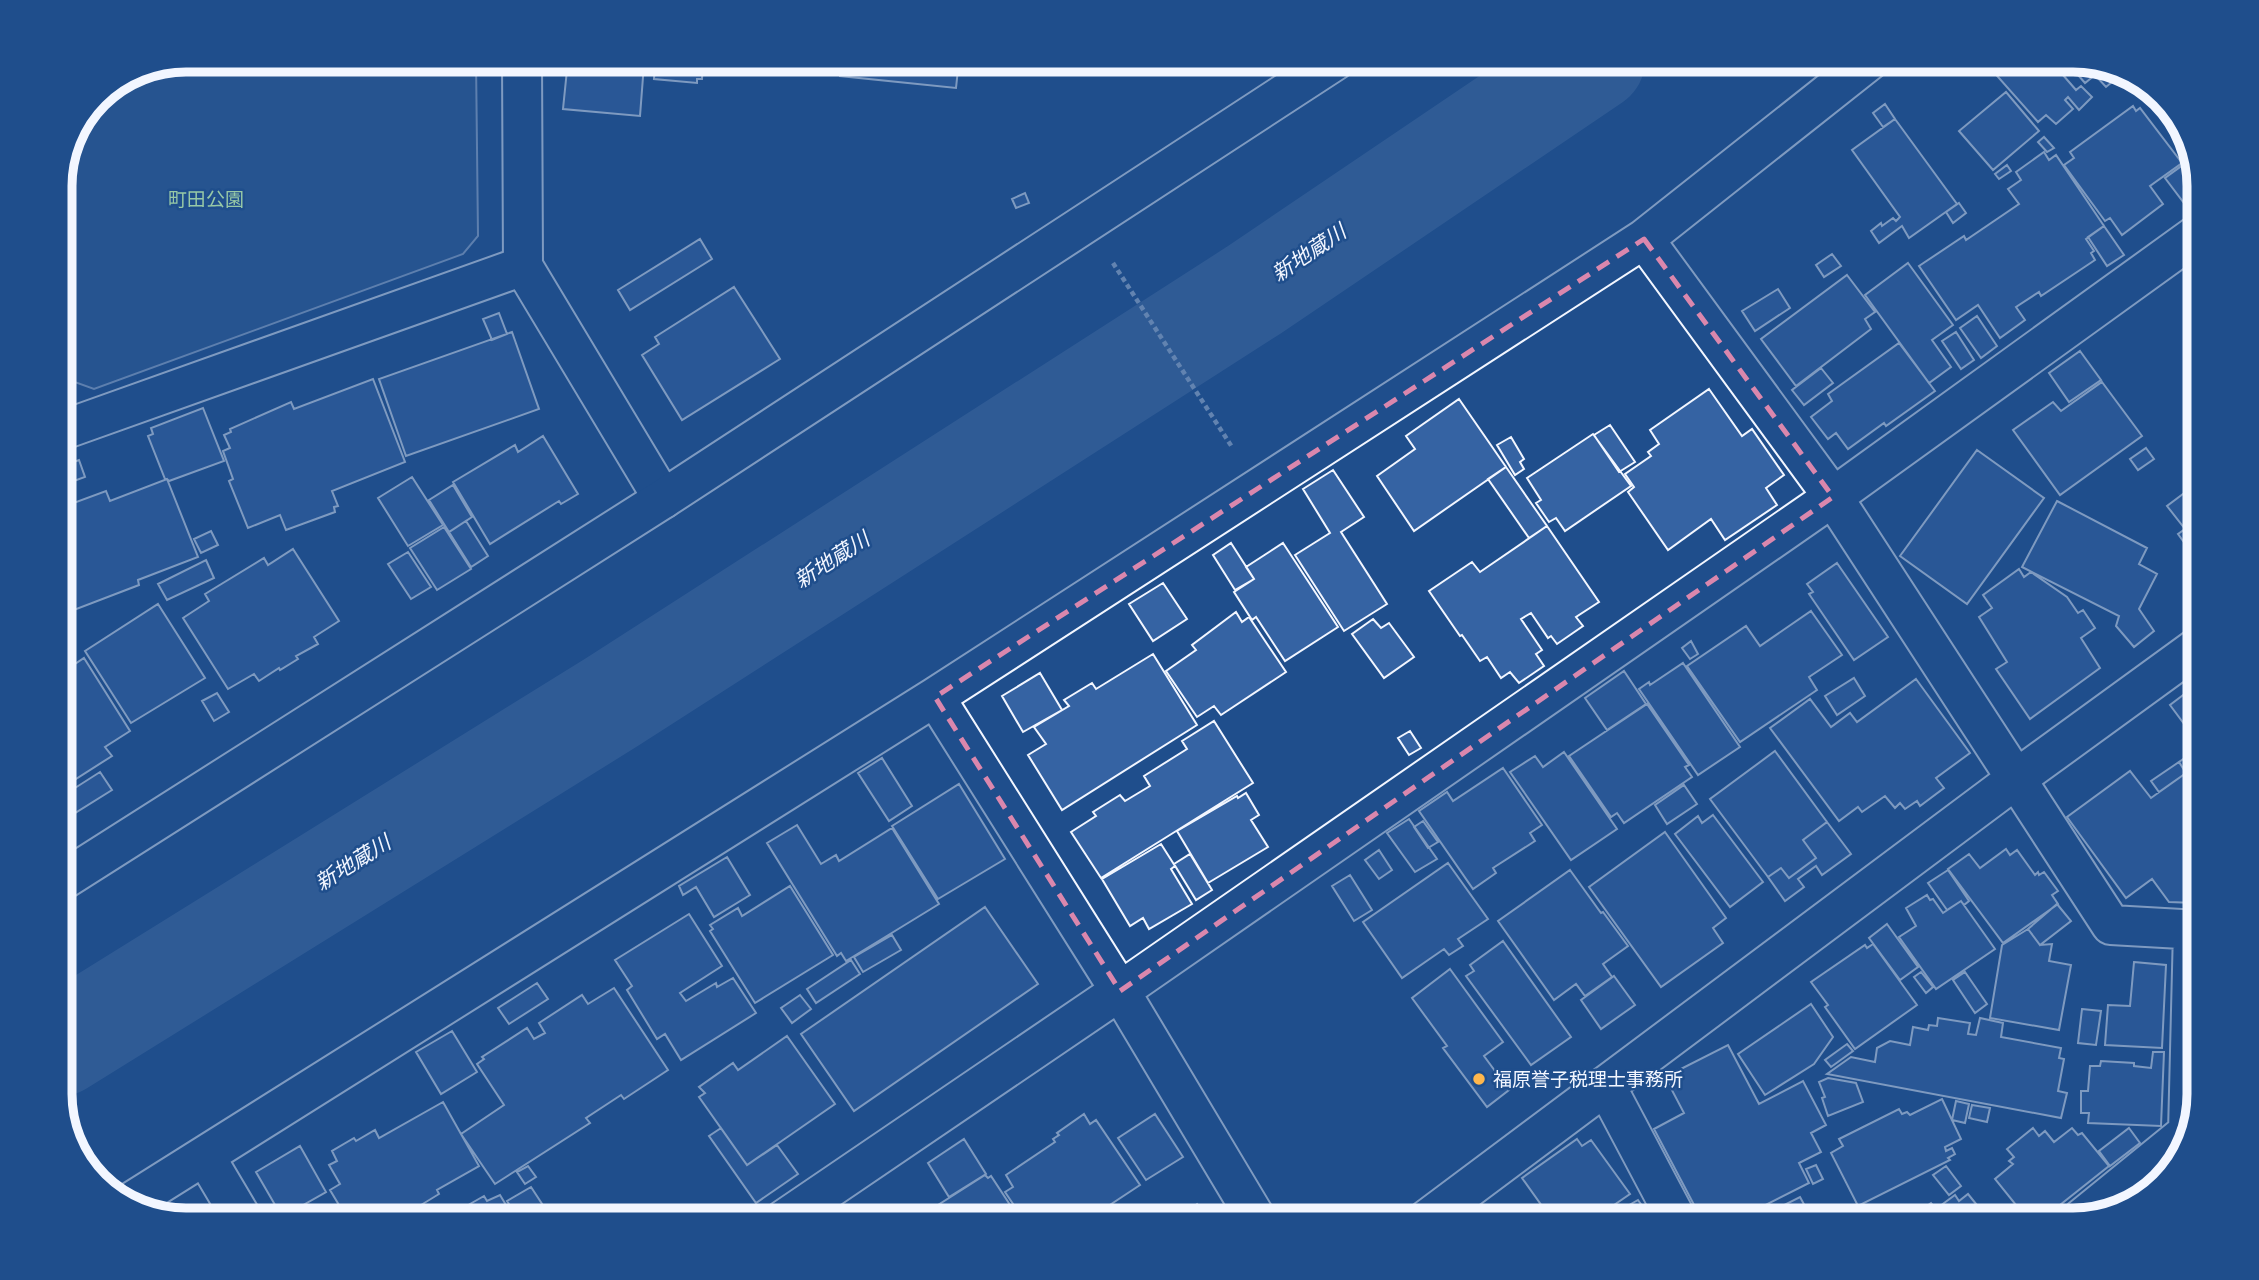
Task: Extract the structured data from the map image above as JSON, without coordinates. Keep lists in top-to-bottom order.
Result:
{
  "water": ["新地蔵川"],
  "parks": ["町田公園"],
  "places": ["福原誉子税理士事務所"]
}
